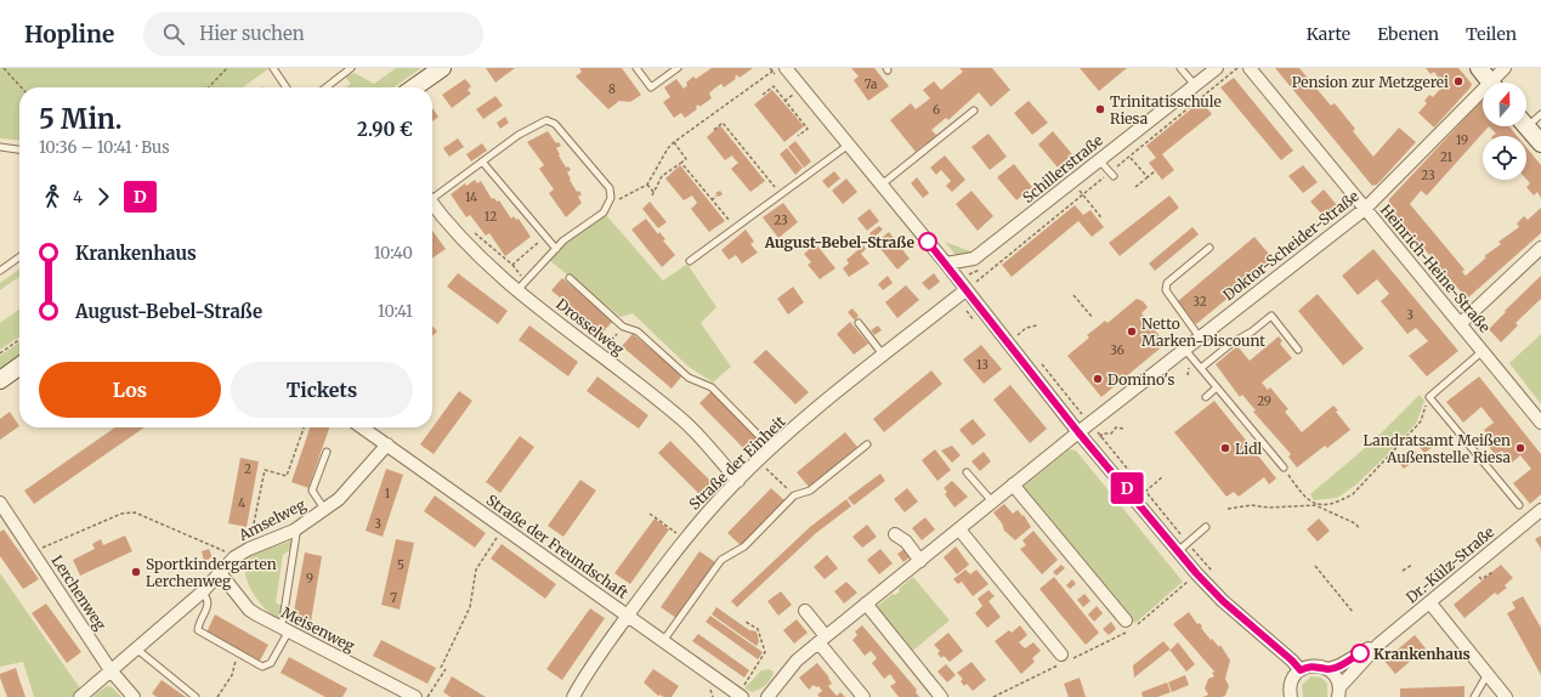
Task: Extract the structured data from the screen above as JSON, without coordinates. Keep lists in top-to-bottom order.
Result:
{
  "streets": {
    "street": [
      "Schillerstraße",
      "Doktor-Scheider-Straße",
      "Heinrich-Heine-Straße",
      "Drosselweg",
      "Straße der Einheit",
      "Amselweg",
      "Straße der Freundschaft",
      "Dr.-Külz-Straße",
      "Lerchenweg",
      "Meisenweg"
    ]
  },
  "crossings": [
    ["Doktor-Scheider-Straße", "Heinrich-Heine-Straße"],
    ["Drosselweg", "Straße der Einheit"],
    ["Straße der Einheit", "Straße der Freundschaft"],
    ["Amselweg", "Straße der Freundschaft"],
    ["Amselweg", "Lerchenweg"],
    ["Amselweg", "Meisenweg"]
  ],
  "places": [
    "Pension zur Metzgerei",
    "Trinitatisschule Riesa",
    "August-Bebel-Straße",
    "Netto Marken-Discount",
    "Domino's",
    "Lidl",
    "Landratsamt Meißen Außenstelle Riesa",
    "Sportkindergarten Lerchenweg",
    "Krankenhaus"
  ],
  "lines": ["bus line D"],
  "house_numbers": [
    "7a",
    "8",
    "6",
    "19",
    "21",
    "23",
    "14",
    "12",
    "23",
    "32",
    "3",
    "36",
    "13",
    "29",
    "2",
    "1",
    "4",
    "3",
    "5",
    "9",
    "7"
  ],
  "north": "top",
  "page": {
    "header": "Hopline",
    "search": "Hier suchen",
    "nav": ["Karte", "Ebenen", "Teilen"],
    "on_map": "D",
    "heading": ["5 Min.", "10:36 – 10:41 · Bus", "2.90 €"],
    "legs": ["4", "D"],
    "list": [
      {
        "name": "Krankenhaus",
        "value": "10:40"
      },
      {
        "name": "August-Bebel-Straße",
        "value": "10:41"
      }
    ],
    "buttons": ["Los", "Tickets"]
  }
}
